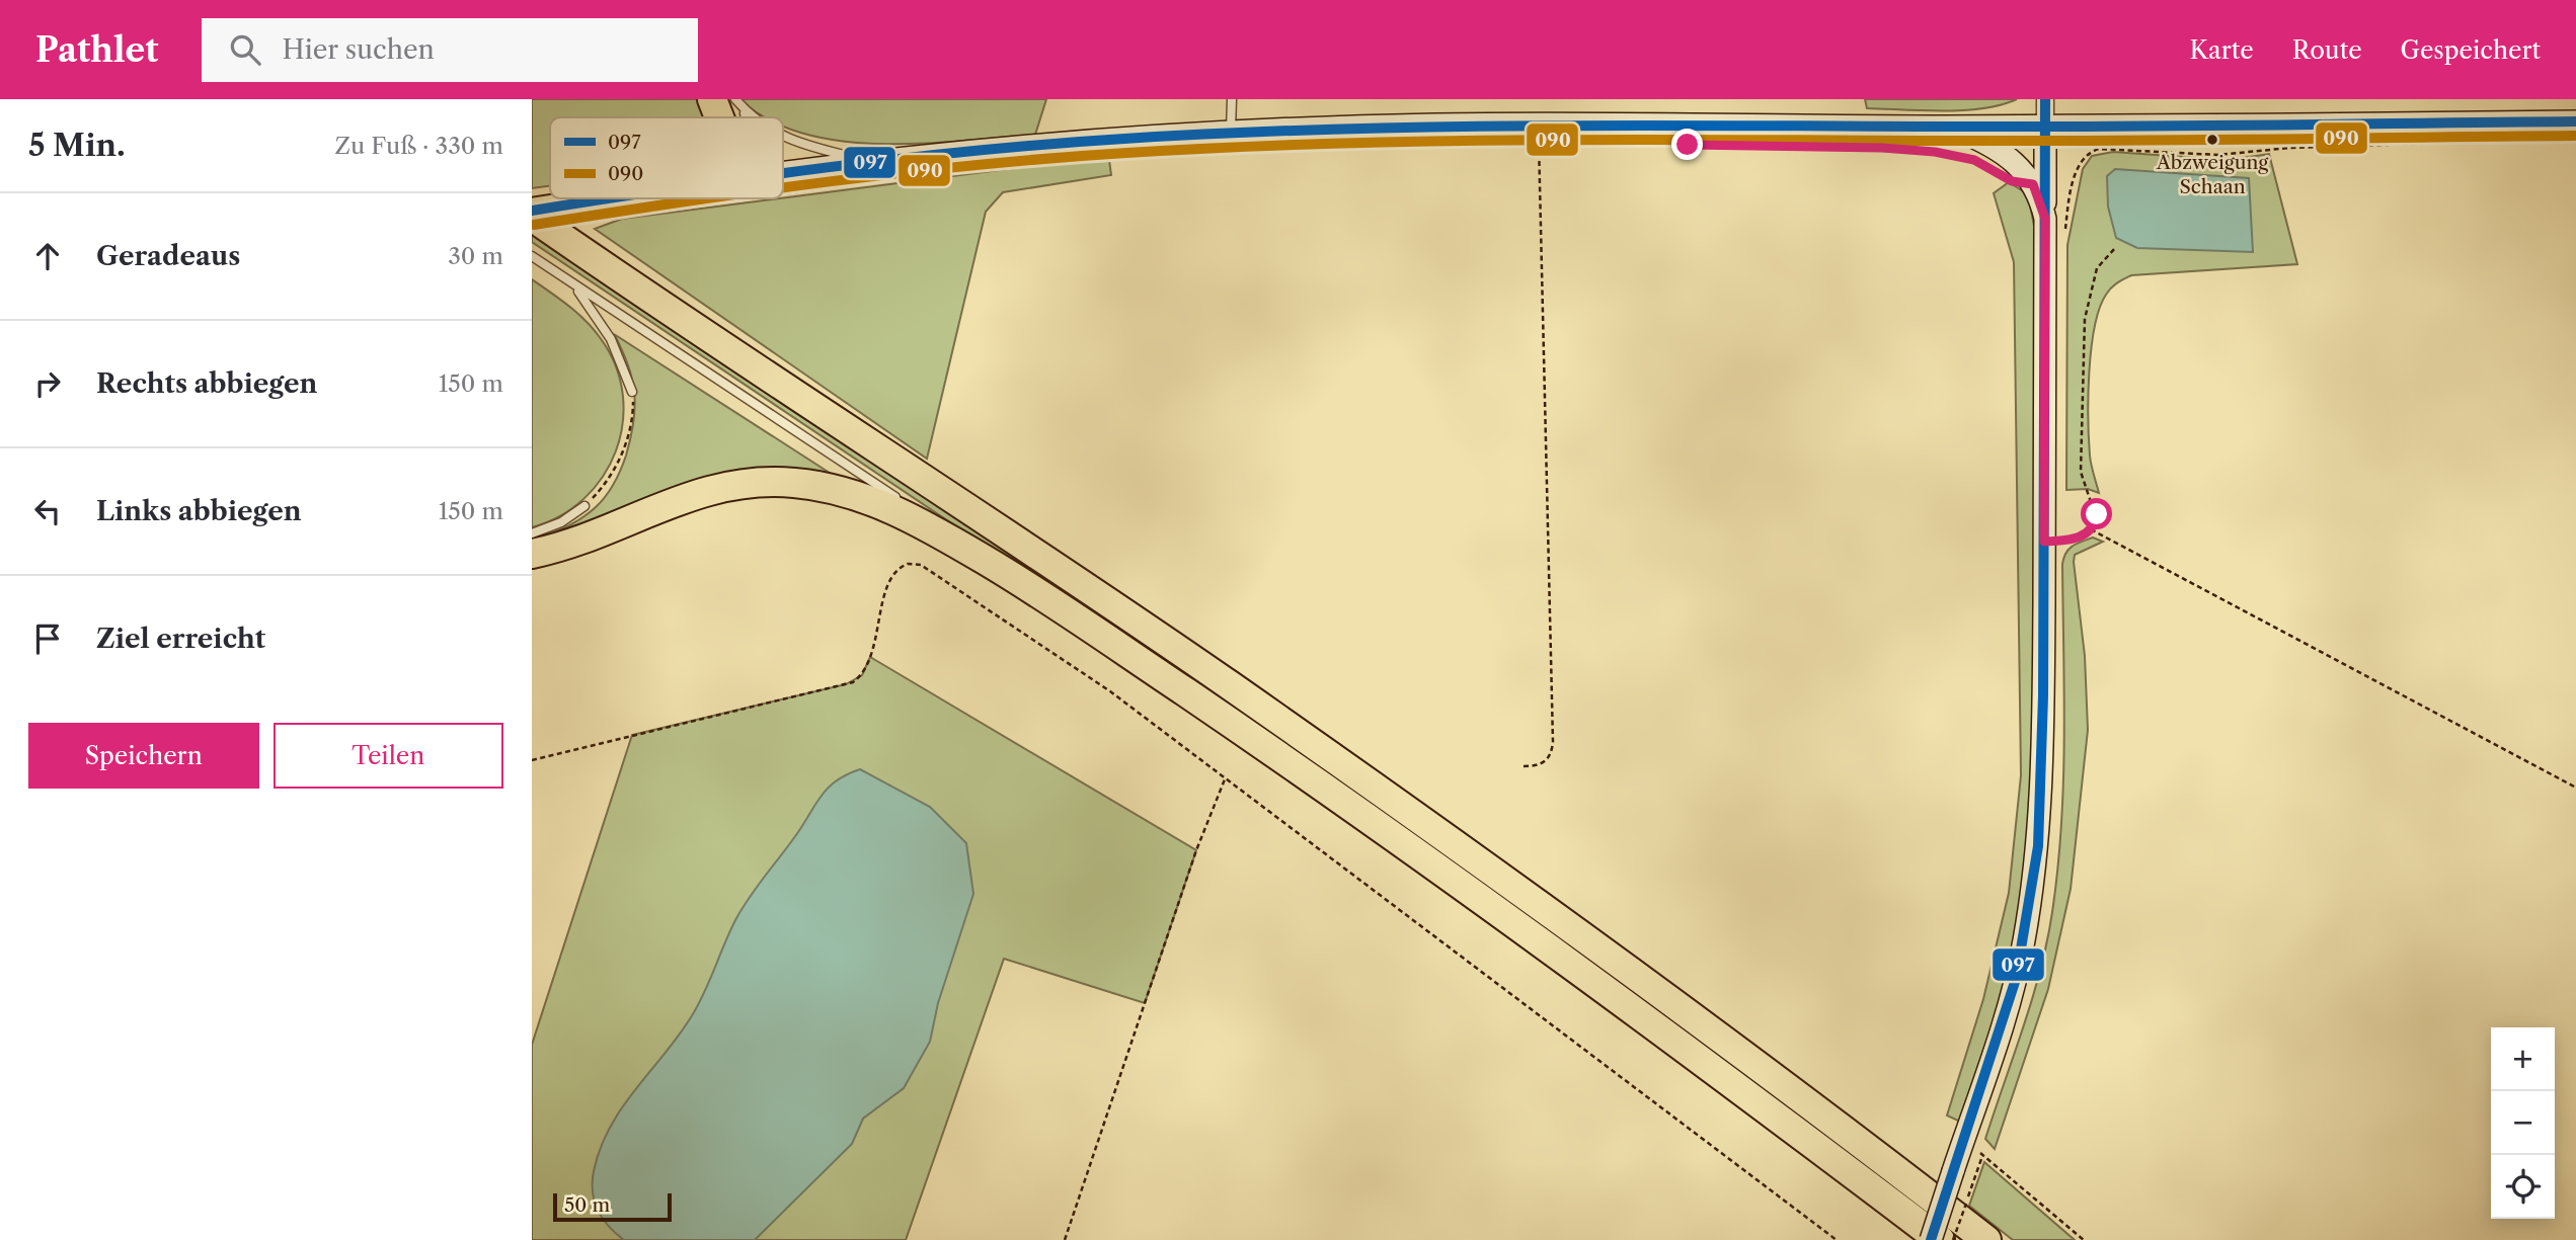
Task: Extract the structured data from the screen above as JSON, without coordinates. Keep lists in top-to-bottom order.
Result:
{
  "places": ["Abzweigung Schaan"],
  "lines": ["transit line 097", "transit line 090"],
  "legend": ["097", "090"],
  "scale_bar": "50 m",
  "page": {
    "header": "Pathlet",
    "search": "Hier suchen",
    "nav": ["Karte", "Route", "Gespeichert"],
    "heading": ["5 Min.", "Zu Fuß · 330 m"],
    "list": [
      ["Geradeaus", "30 m"],
      ["Rechts abbiegen", "150 m"],
      ["Links abbiegen", "150 m"],
      "Ziel erreicht"
    ],
    "buttons": ["Speichern", "Teilen"],
    "map_buttons": ["+", "−"],
    "scale": "50 m"
  }
}
